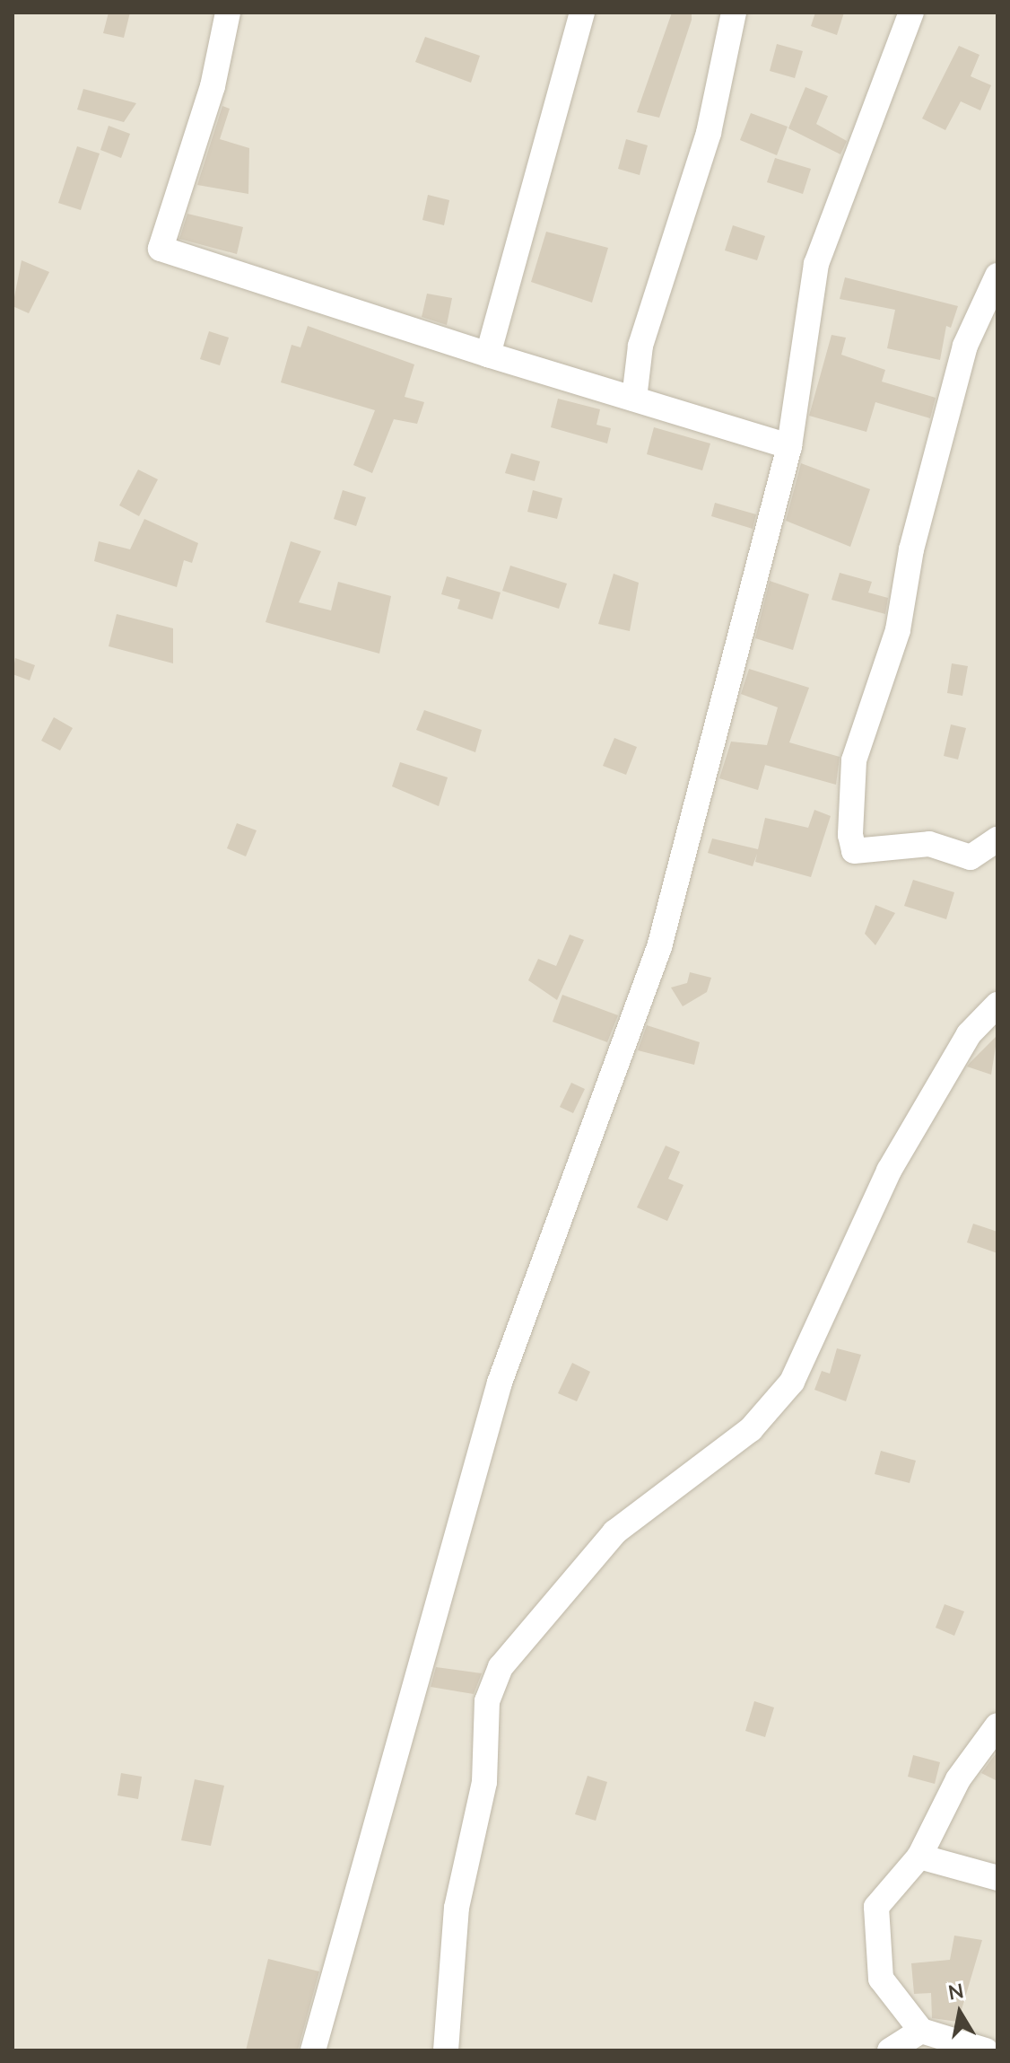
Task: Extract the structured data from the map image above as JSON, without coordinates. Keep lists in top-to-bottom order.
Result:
{
  "north": "top"
}
